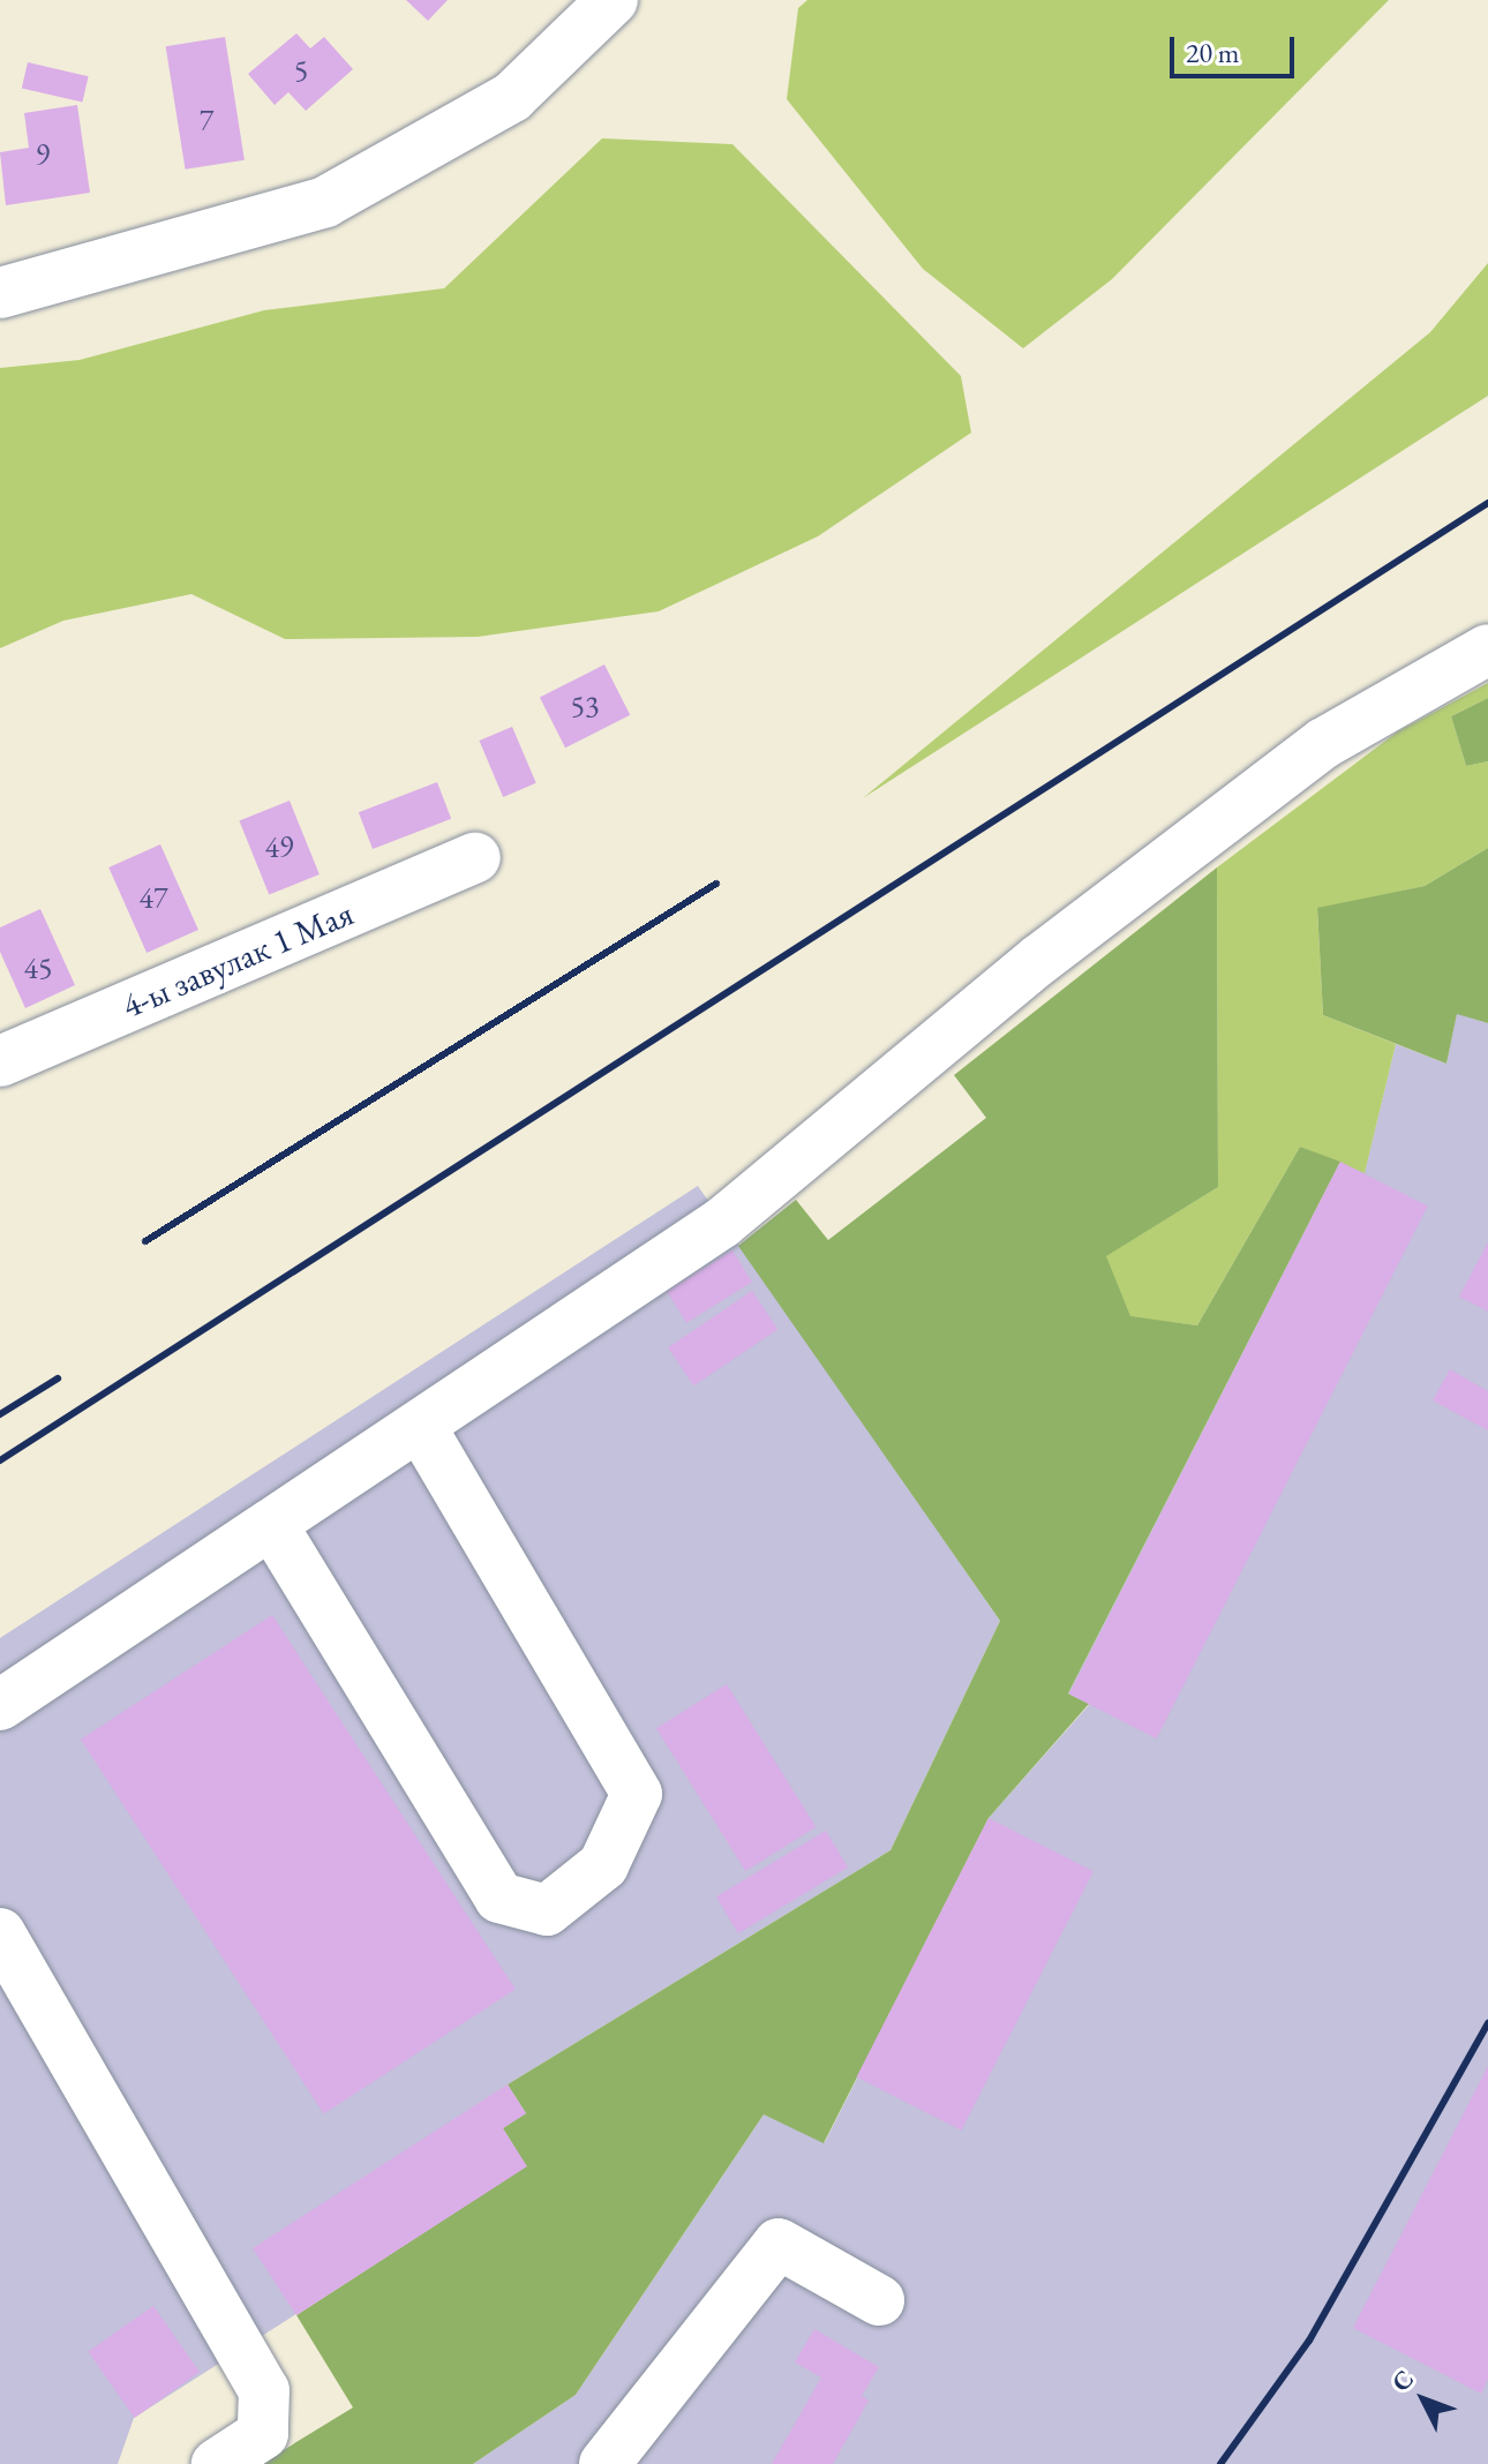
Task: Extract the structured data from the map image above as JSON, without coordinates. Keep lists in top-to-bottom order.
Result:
{
  "streets": {
    "street": ["4-ы завулак 1 Мая"]
  },
  "house_numbers": [
    "5",
    "7",
    "9",
    "53",
    "49",
    "47",
    "45"
  ],
  "scale_bar": "20 m",
  "north": "top left"
}
